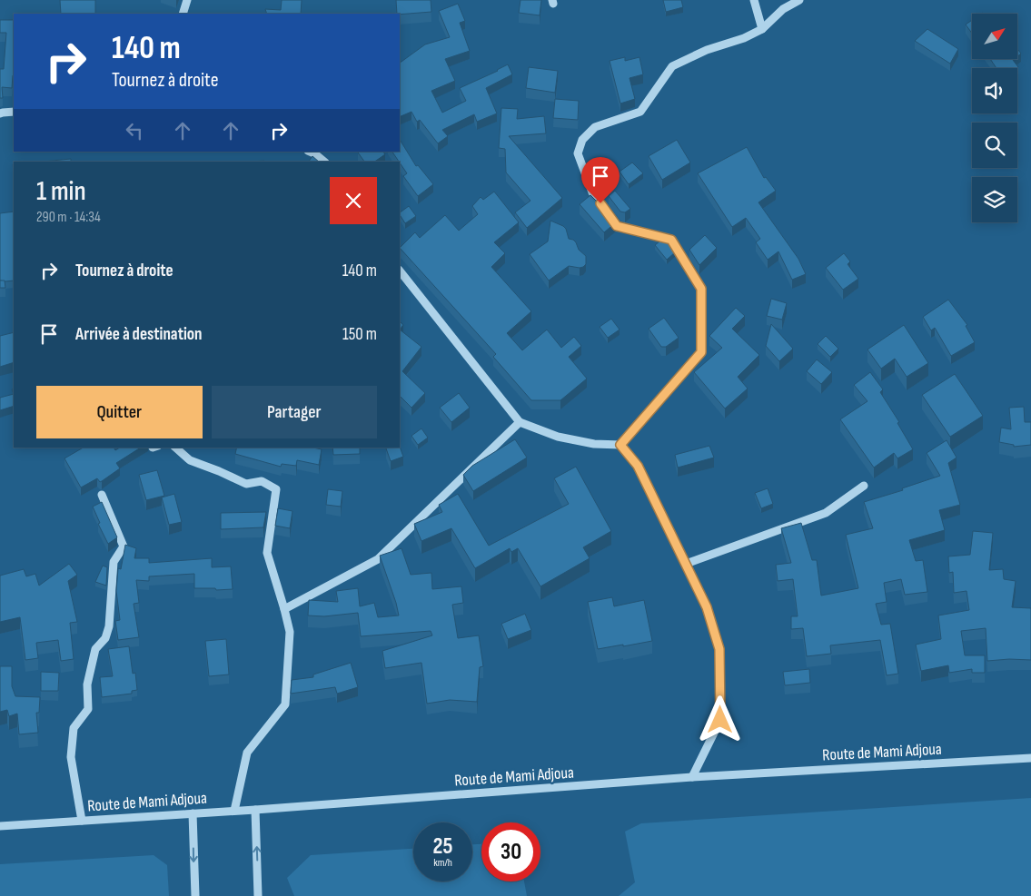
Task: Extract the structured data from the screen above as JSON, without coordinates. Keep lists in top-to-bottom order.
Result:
{
  "streets": {
    "street": ["Route de Mami Adjoua"]
  },
  "north": "top right",
  "page": {
    "turn": ["140 m", "Tournez à droite"],
    "heading": ["1 min", "290 m · 14:34"],
    "list": [
      {
        "name": "Tournez à droite",
        "value": "140 m"
      },
      {
        "name": "Arrivée à destination",
        "value": "150 m"
      }
    ],
    "buttons": ["Quitter", "Partager"],
    "speed": "25 km/h",
    "limit": "30"
  }
}
